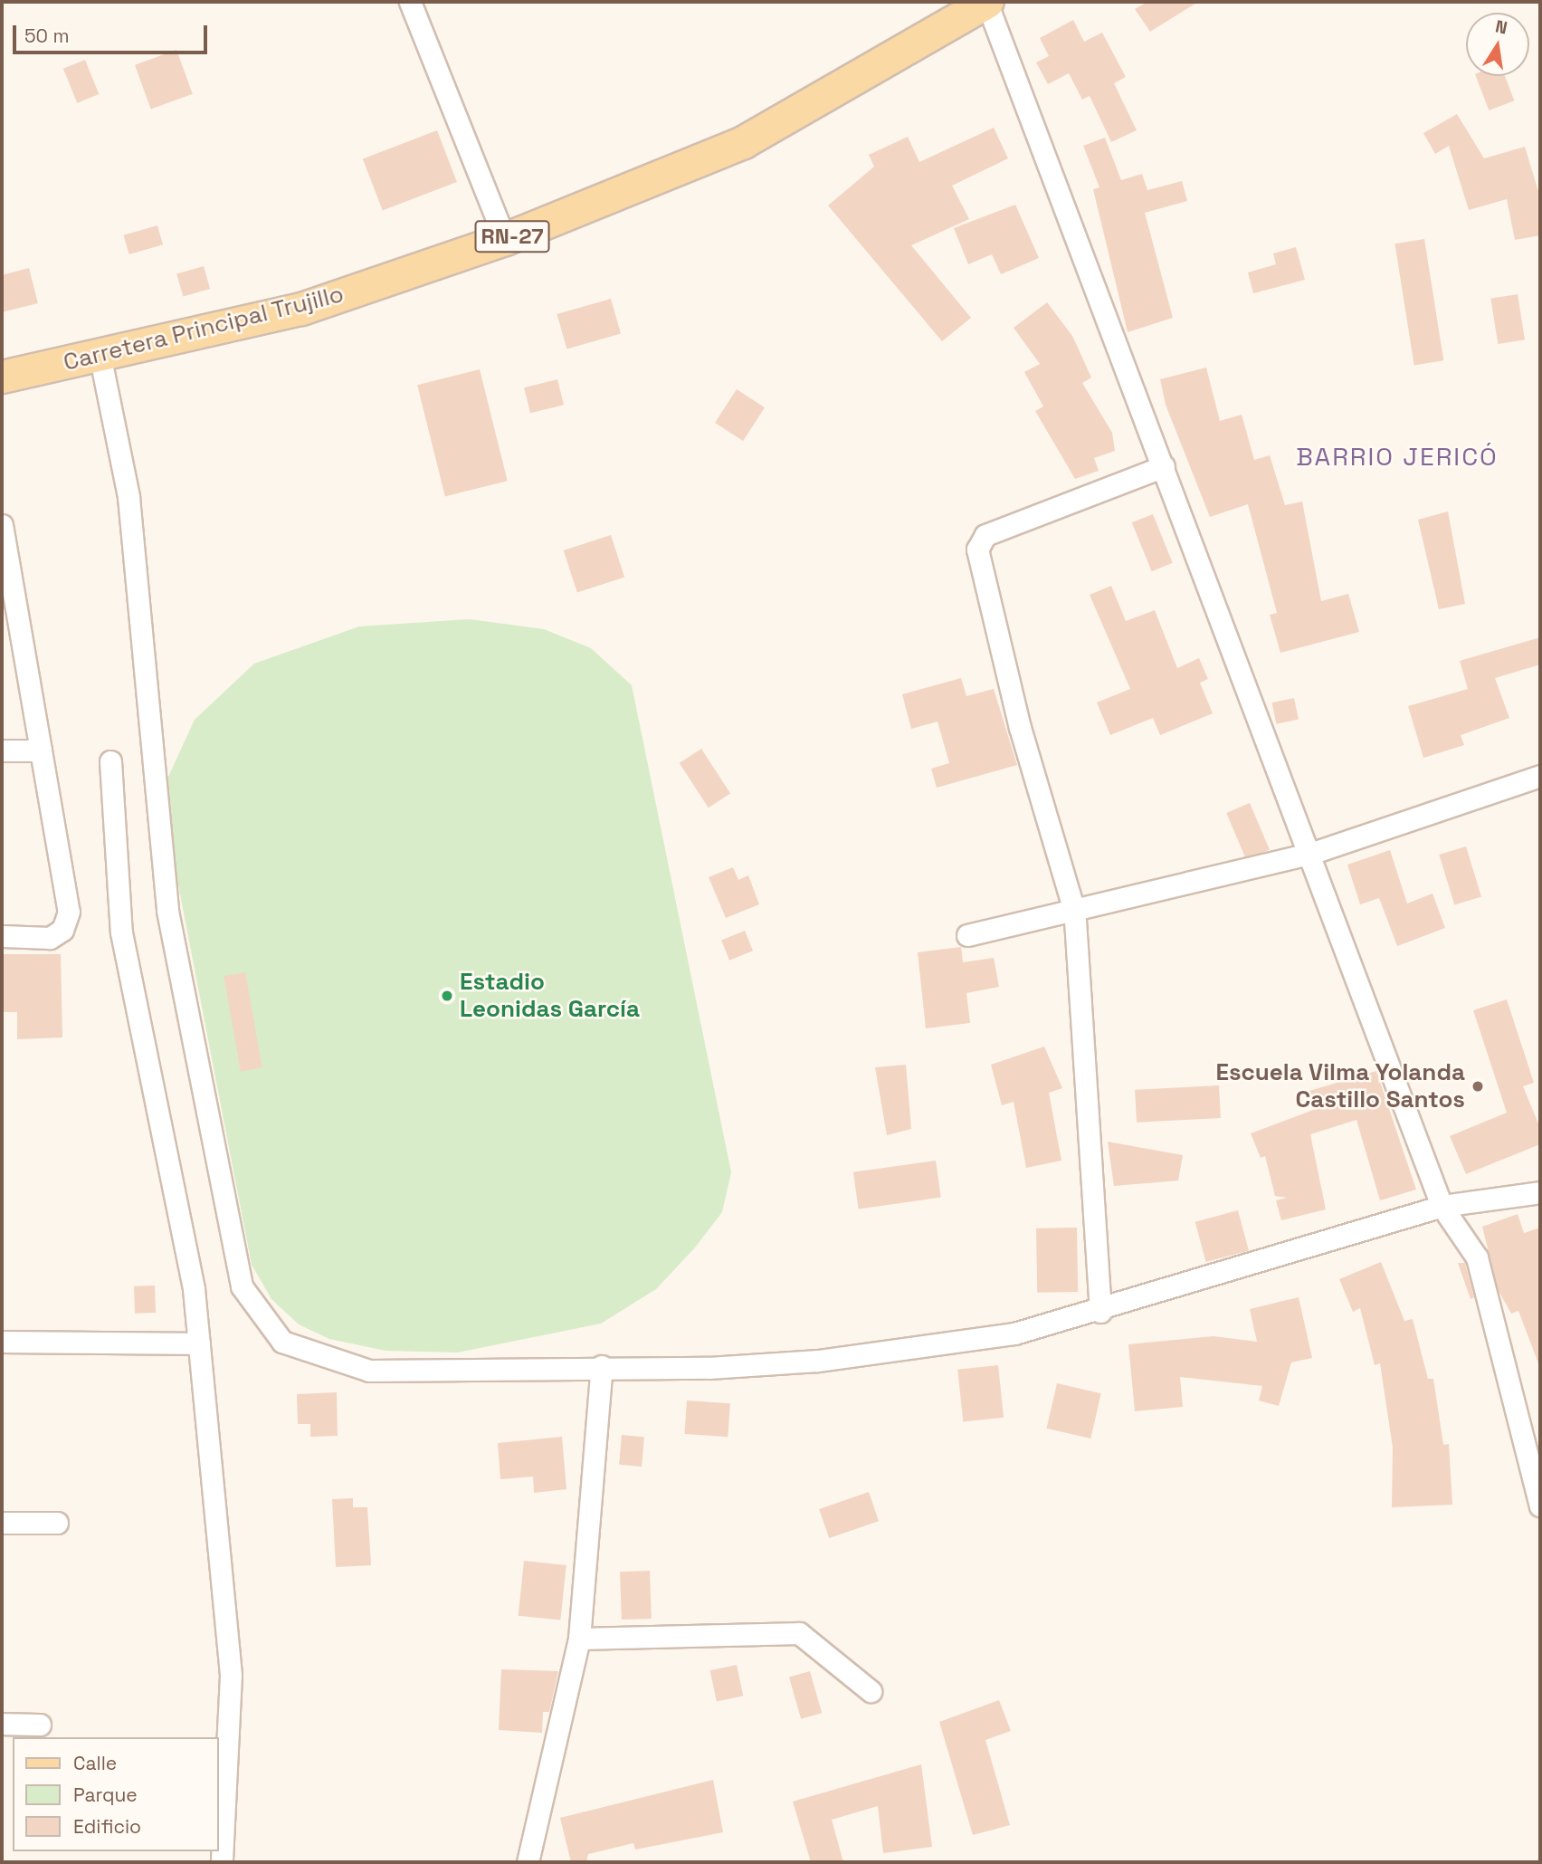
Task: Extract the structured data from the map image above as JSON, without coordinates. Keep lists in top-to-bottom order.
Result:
{
  "streets": {
    "main road": ["RN-27", "Carretera Principal Trujillo"]
  },
  "districts": ["BARRIO JERICÓ"],
  "places": ["Estadio Leonidas García", "Escuela Vilma Yolanda Castillo Santos"],
  "legend": ["Calle", "Parque", "Edificio"],
  "scale_bar": "50 m",
  "north": "top"
}
